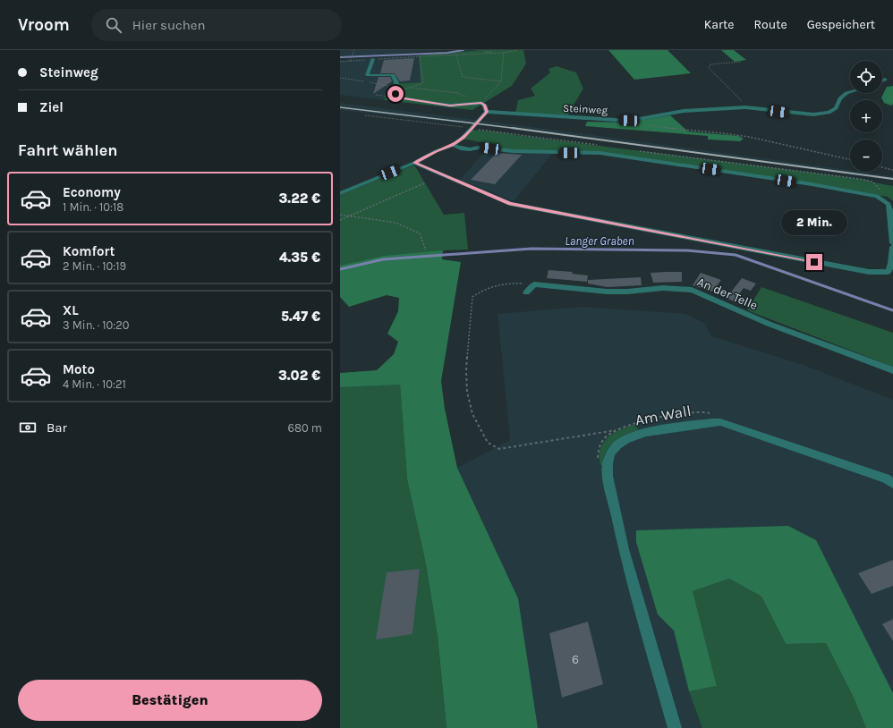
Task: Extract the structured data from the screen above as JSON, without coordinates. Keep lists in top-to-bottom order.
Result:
{
  "streets": {
    "street": ["Steinweg", "An der Telle", "Am Wall"]
  },
  "water": ["Langer Graben"],
  "house_numbers": ["6"],
  "page": {
    "header": "Vroom",
    "search": "Hier suchen",
    "nav": ["Karte", "Route", "Gespeichert"],
    "banner": ["Steinweg", "Ziel"],
    "map_buttons": ["+", "−"],
    "heading": "Fahrt wählen",
    "list": [
      {
        "name": "Economy",
        "note": "1 Min. · 10:18",
        "value": "3.22 €"
      },
      {
        "name": "Komfort",
        "note": "2 Min. · 10:19",
        "value": "4.35 €"
      },
      {
        "name": "XL",
        "note": "3 Min. · 10:20",
        "value": "5.47 €"
      },
      {
        "name": "Moto",
        "note": "4 Min. · 10:21",
        "value": "3.02 €"
      }
    ],
    "bubble": "2 Min.",
    "pay": ["Bar", "680 m"],
    "buttons": "Bestätigen"
  }
}
